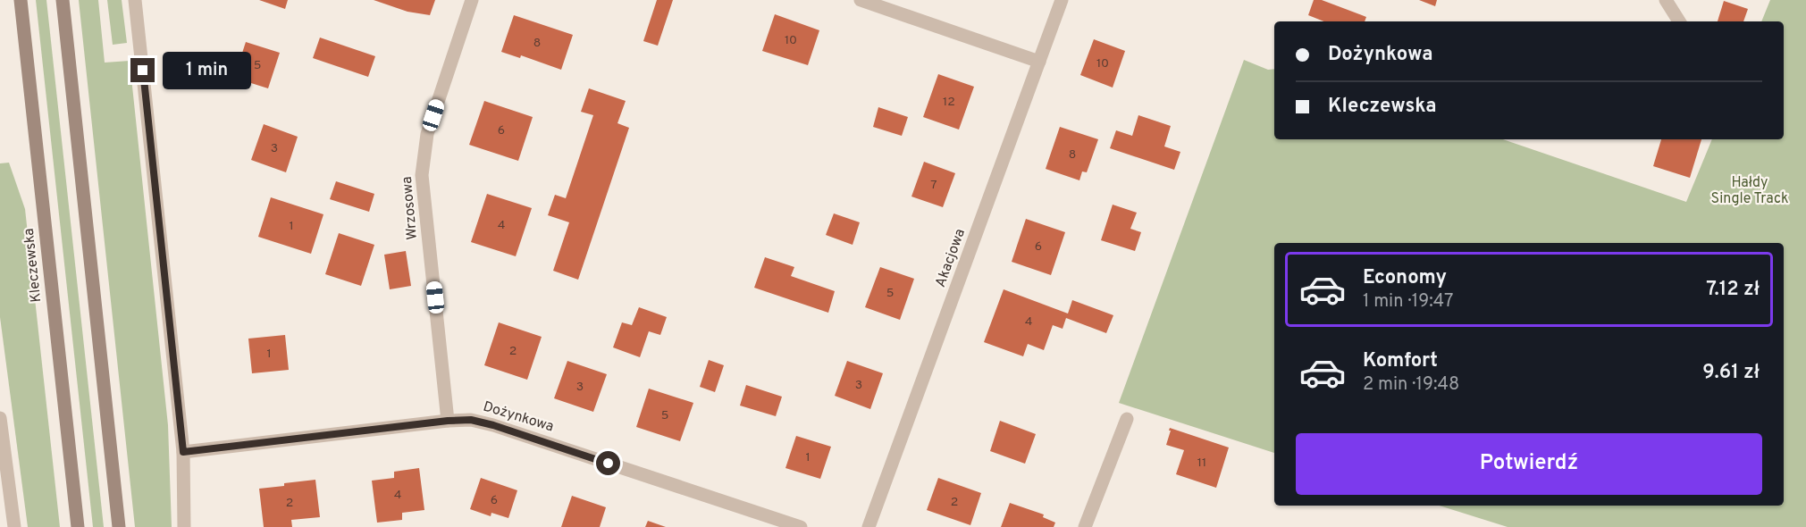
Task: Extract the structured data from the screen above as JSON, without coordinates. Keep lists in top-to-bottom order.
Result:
{
  "streets": {
    "main road": ["Kleczewska"],
    "street": ["Wrzosowa", "Akacjowa", "Dożynkowa"]
  },
  "crossings": [
    ["Wrzosowa", "Dożynkowa"]
  ],
  "parks": ["Hałdy Single Track"],
  "house_numbers": [
    "10",
    "8",
    "10",
    "5",
    "12",
    "6",
    "3",
    "8",
    "7",
    "4",
    "1",
    "6",
    "5",
    "4",
    "2",
    "1",
    "3",
    "3",
    "5",
    "1",
    "11",
    "4",
    "6",
    "2",
    "2"
  ],
  "page": {
    "banner": ["Dożynkowa", "Kleczewska"],
    "bubble": "1 min",
    "list": [
      {
        "name": "Economy",
        "note": "1 min · 19:47",
        "value": "7.12 zł"
      },
      {
        "name": "Komfort",
        "note": "2 min · 19:48",
        "value": "9.61 zł"
      }
    ],
    "buttons": "Potwierdź"
  }
}
